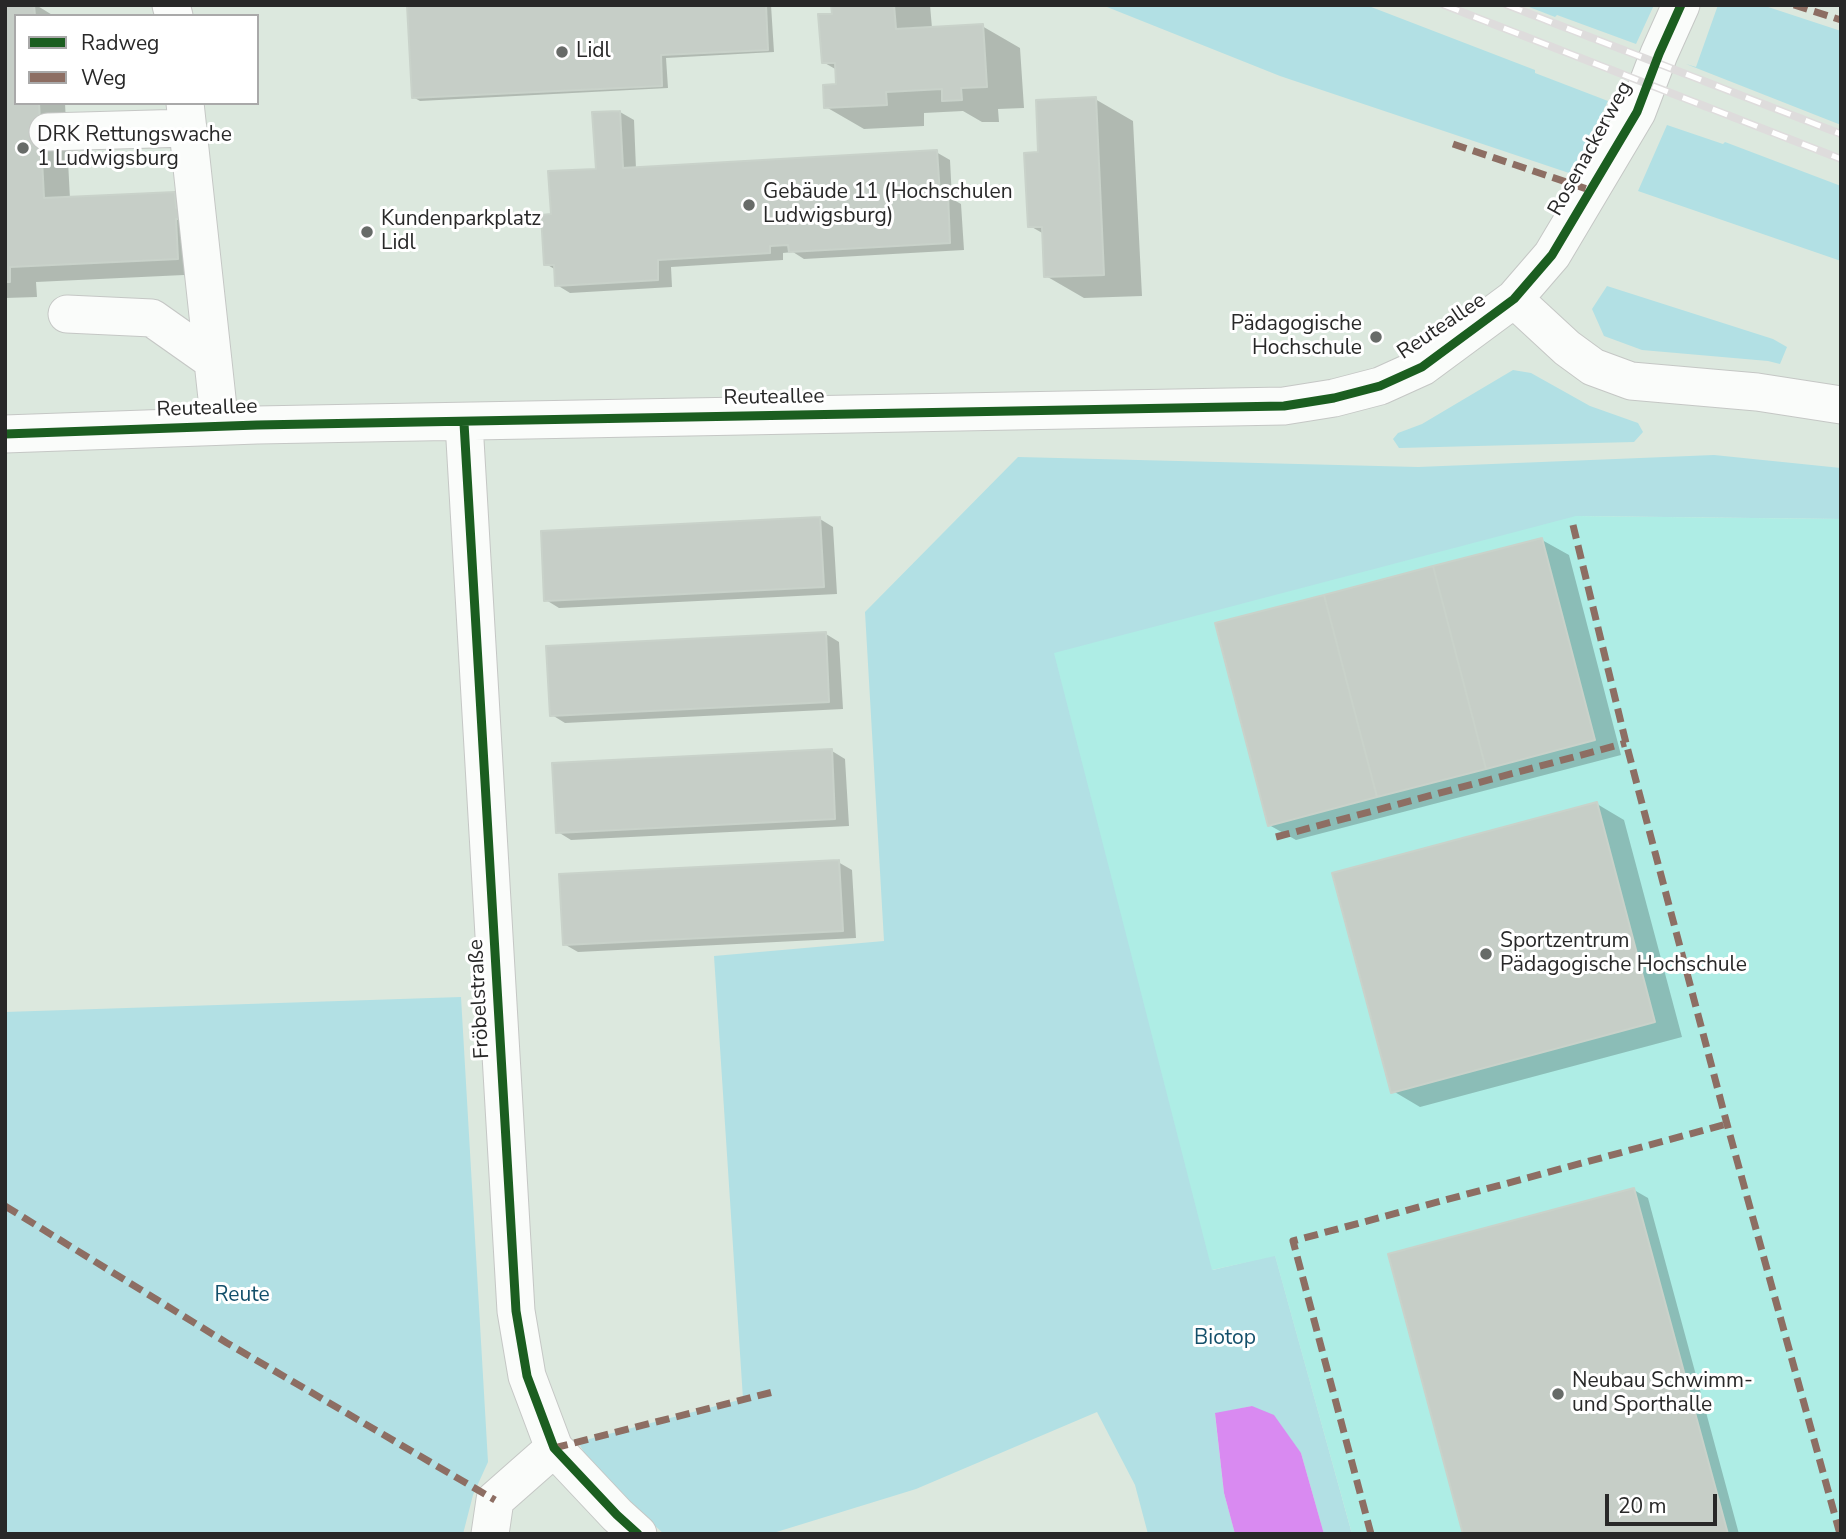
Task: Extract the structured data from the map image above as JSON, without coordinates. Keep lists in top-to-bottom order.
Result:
{
  "streets": {
    "street": ["Rosenackerweg", "Reuteallee", "Fröbelstraße"]
  },
  "crossings": [
    ["Rosenackerweg", "Reuteallee"],
    ["Reuteallee", "Fröbelstraße"]
  ],
  "parks": ["Reute", "Biotop"],
  "places": [
    "Lidl",
    "DRK Rettungswache 1 Ludwigsburg",
    "Gebäude 11 (Hochschulen Ludwigsburg)",
    "Kundenparkplatz Lidl",
    "Pädagogische Hochschule",
    "Sportzentrum Pädagogische Hochschule",
    "Neubau Schwimm- und Sporthalle"
  ],
  "legend": ["Radweg", "Weg"],
  "scale_bar": "20 m"
}
